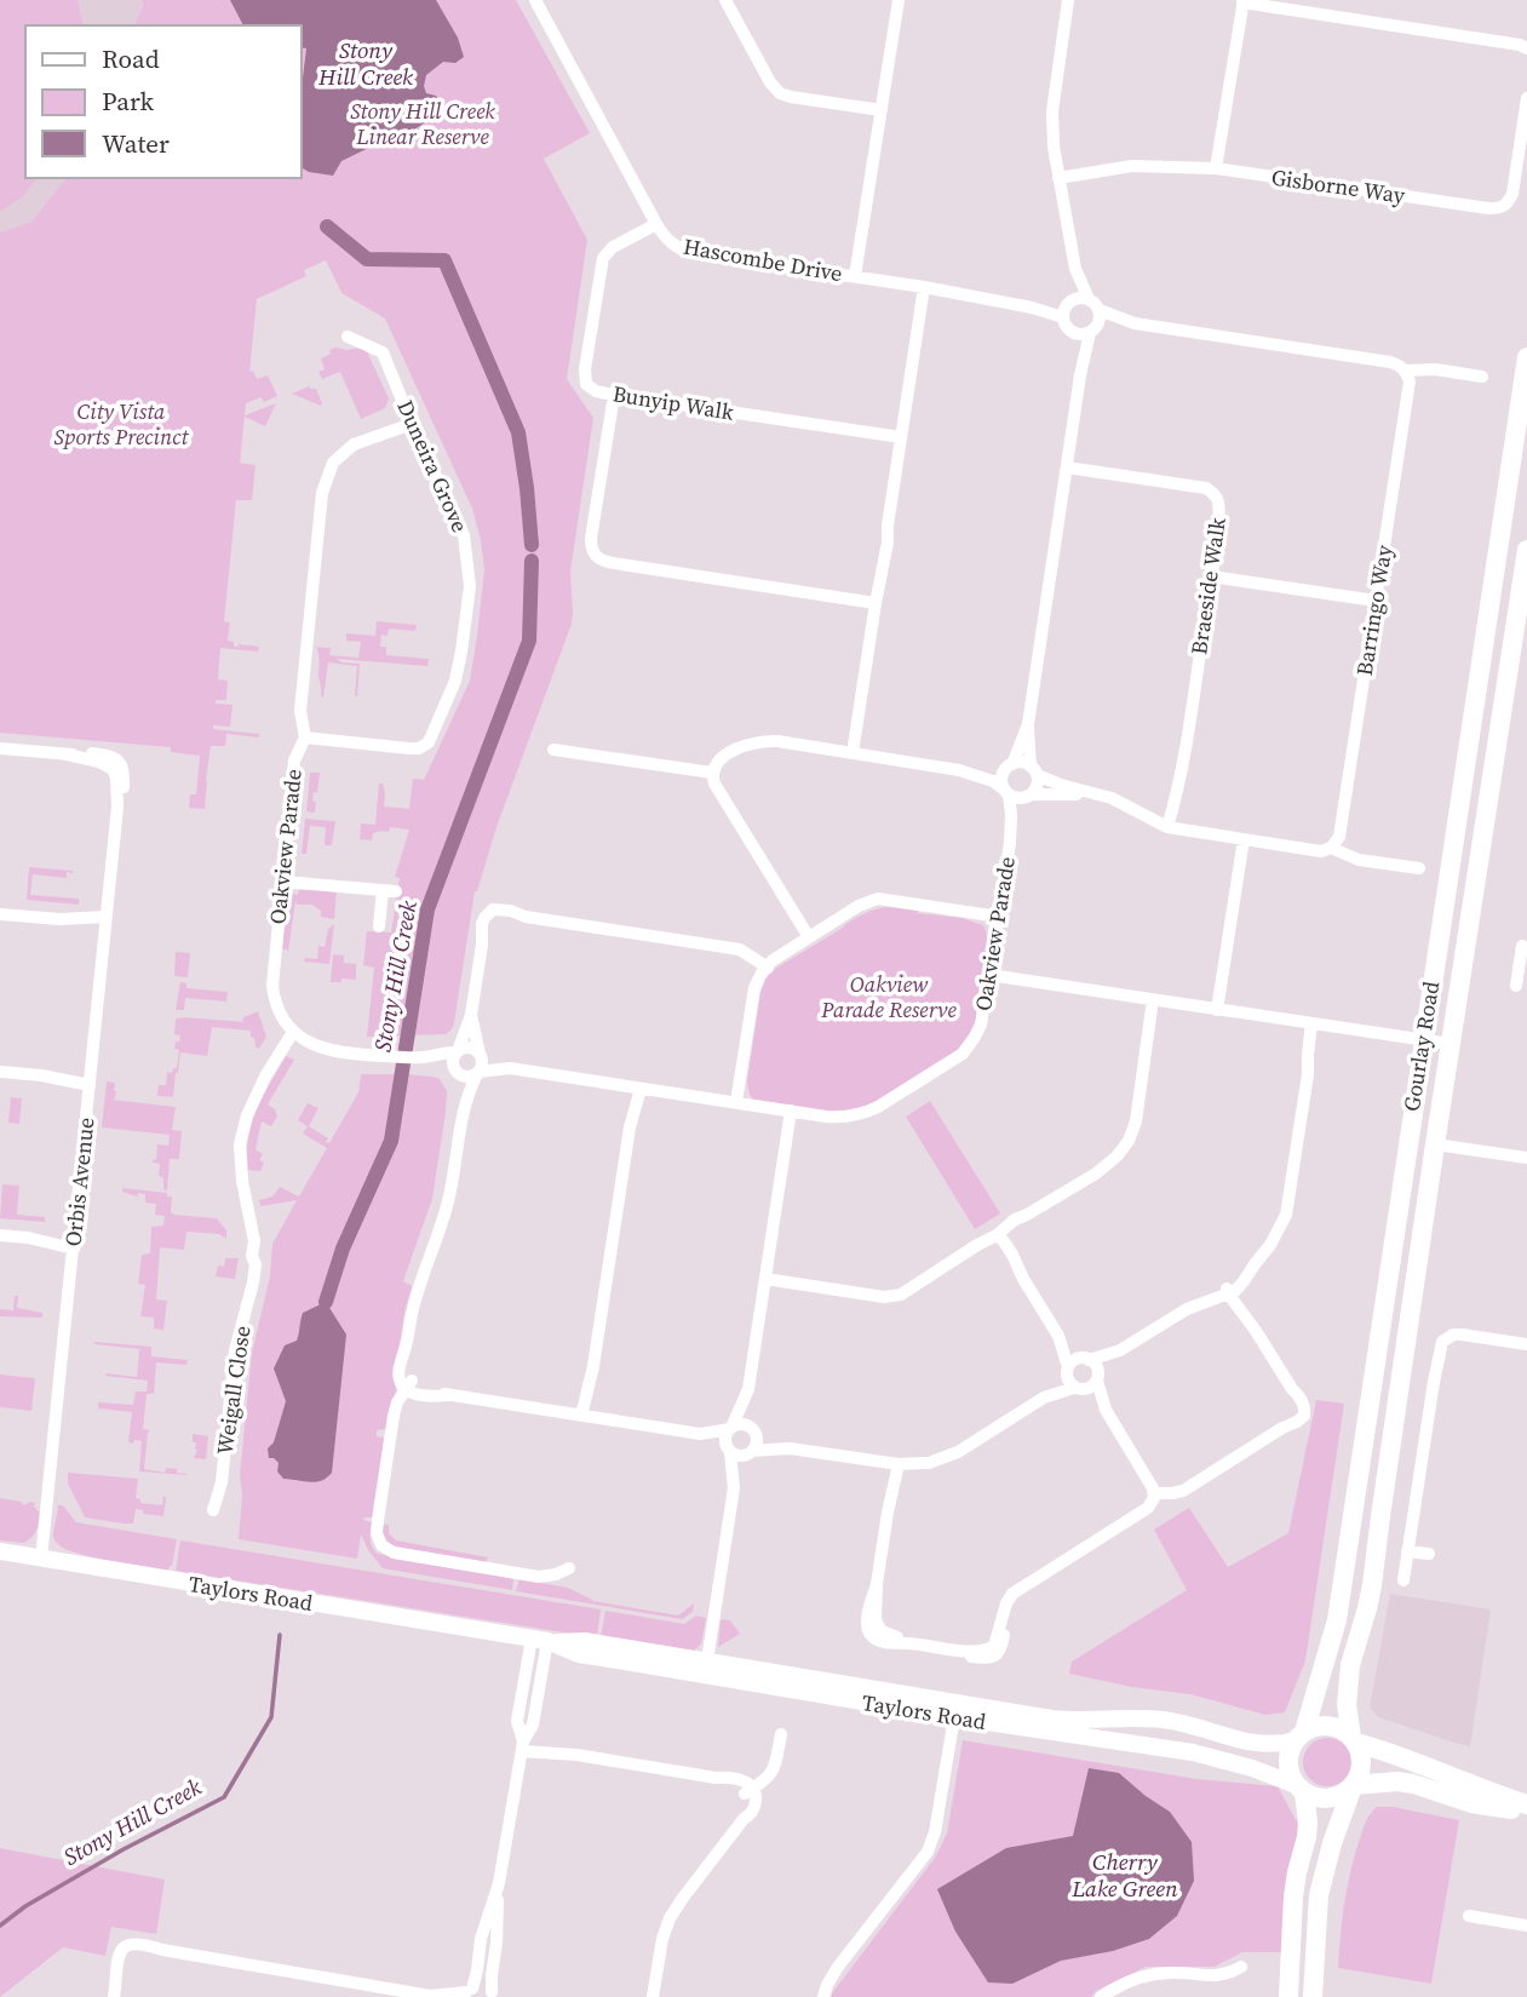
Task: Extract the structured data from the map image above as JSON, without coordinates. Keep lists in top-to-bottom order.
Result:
{
  "streets": {
    "main road": ["Gourlay Road"],
    "street": [
      "Gisborne Way",
      "Hascombe Drive",
      "Bunyip Walk",
      "Duneira Grove",
      "Braeside Walk",
      "Barringo Way",
      "Oakview Parade",
      "Orbis Avenue",
      "Weigall Close",
      "Taylors Road"
    ]
  },
  "crossings": [
    ["Hascombe Drive", "Bunyip Walk"],
    ["Duneira Grove", "Oakview Parade"],
    ["Oakview Parade", "Weigall Close"],
    ["Gourlay Road", "Taylors Road"],
    ["Orbis Avenue", "Taylors Road"]
  ],
  "water": ["Stony Hill Creek", "Cherry Lake Green"],
  "parks": ["Stony Hill Creek Linear Reserve", "City Vista Sports Precinct", "Oakview Parade Reserve"],
  "legend": ["Road", "Park", "Water"]
}
